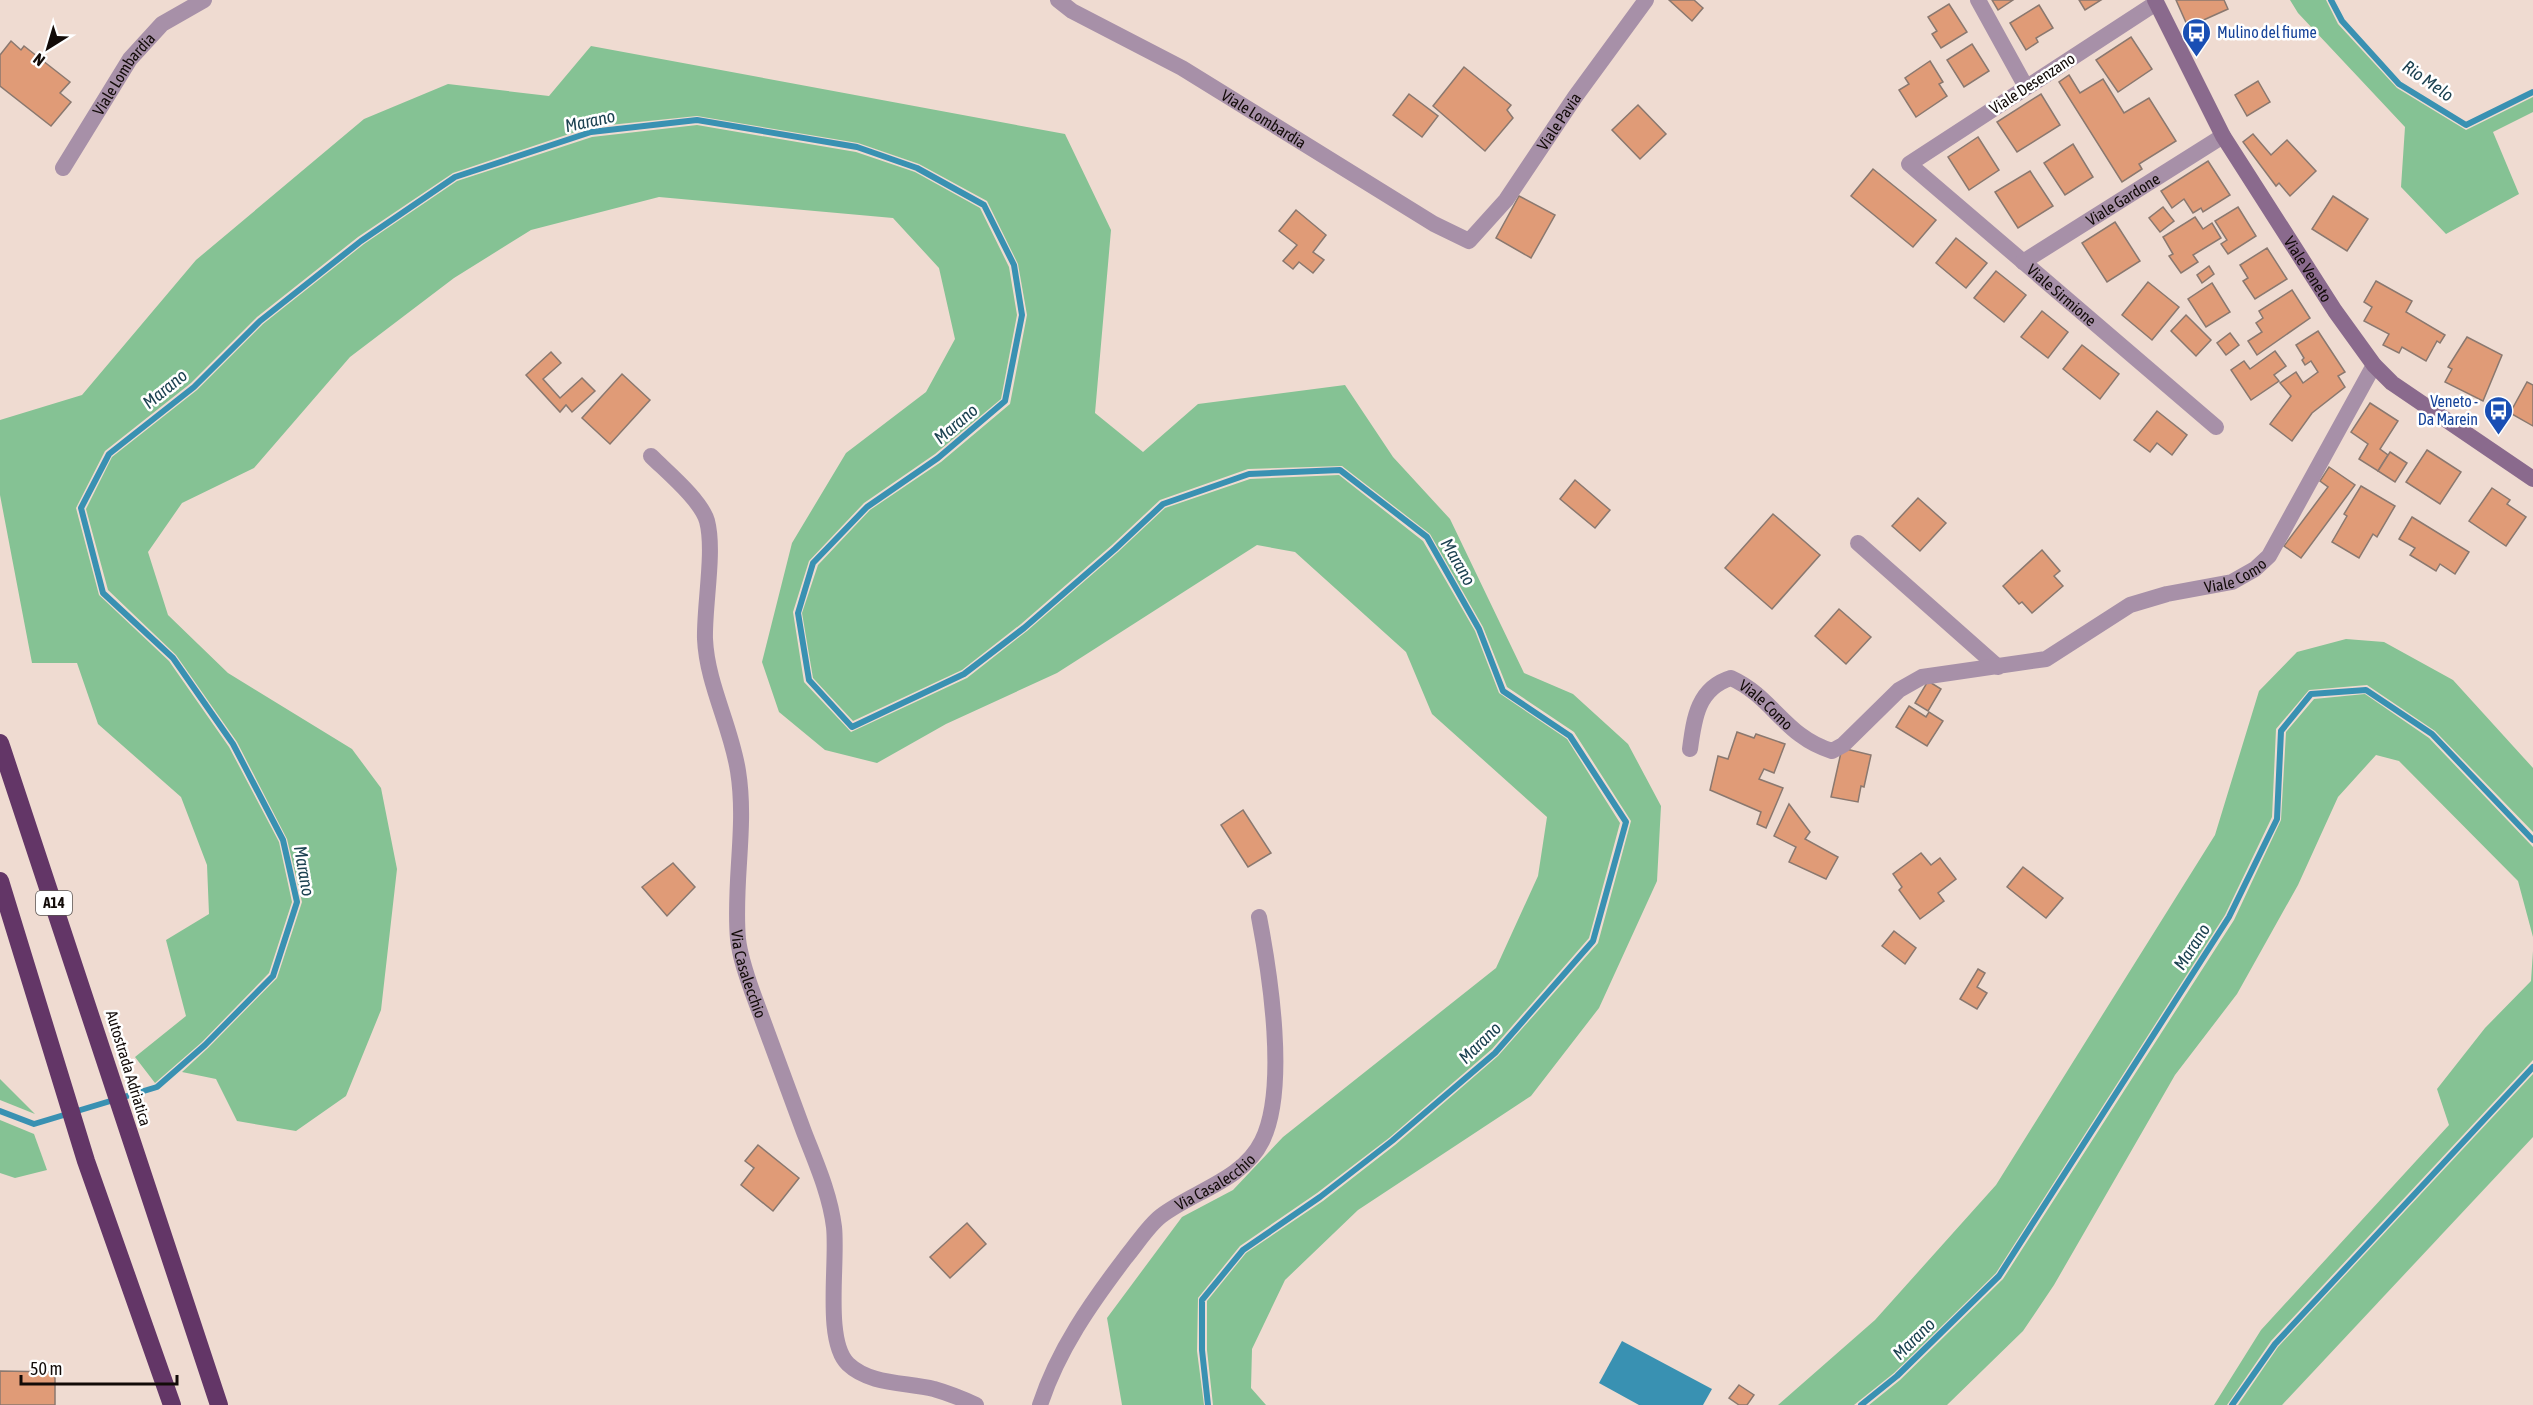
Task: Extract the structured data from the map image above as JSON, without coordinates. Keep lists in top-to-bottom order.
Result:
{
  "streets": {
    "highway": ["A14", "Autostrada Adriatica"],
    "main road": ["Viale Veneto"],
    "street": [
      "Viale Lombardia",
      "Viale Desenzano",
      "Viale Pavia",
      "Viale Gardone",
      "Viale Sirmione",
      "Viale Como",
      "Via Casalecchio"
    ]
  },
  "crossings": [
    ["Viale Lombardia", "Viale Pavia"],
    ["Viale Desenzano", "Viale Veneto"],
    ["Viale Desenzano", "Viale Sirmione"],
    ["Viale Gardone", "Viale Veneto"],
    ["Viale Gardone", "Viale Sirmione"],
    ["Viale Veneto", "Viale Como"]
  ],
  "water": ["Rio Melo", "Marano"],
  "places": {
    "bus stop": ["Mulino del fiume", "Veneto - Da Marein"]
  },
  "scale_bar": "50 m",
  "north": "bottom left"
}
